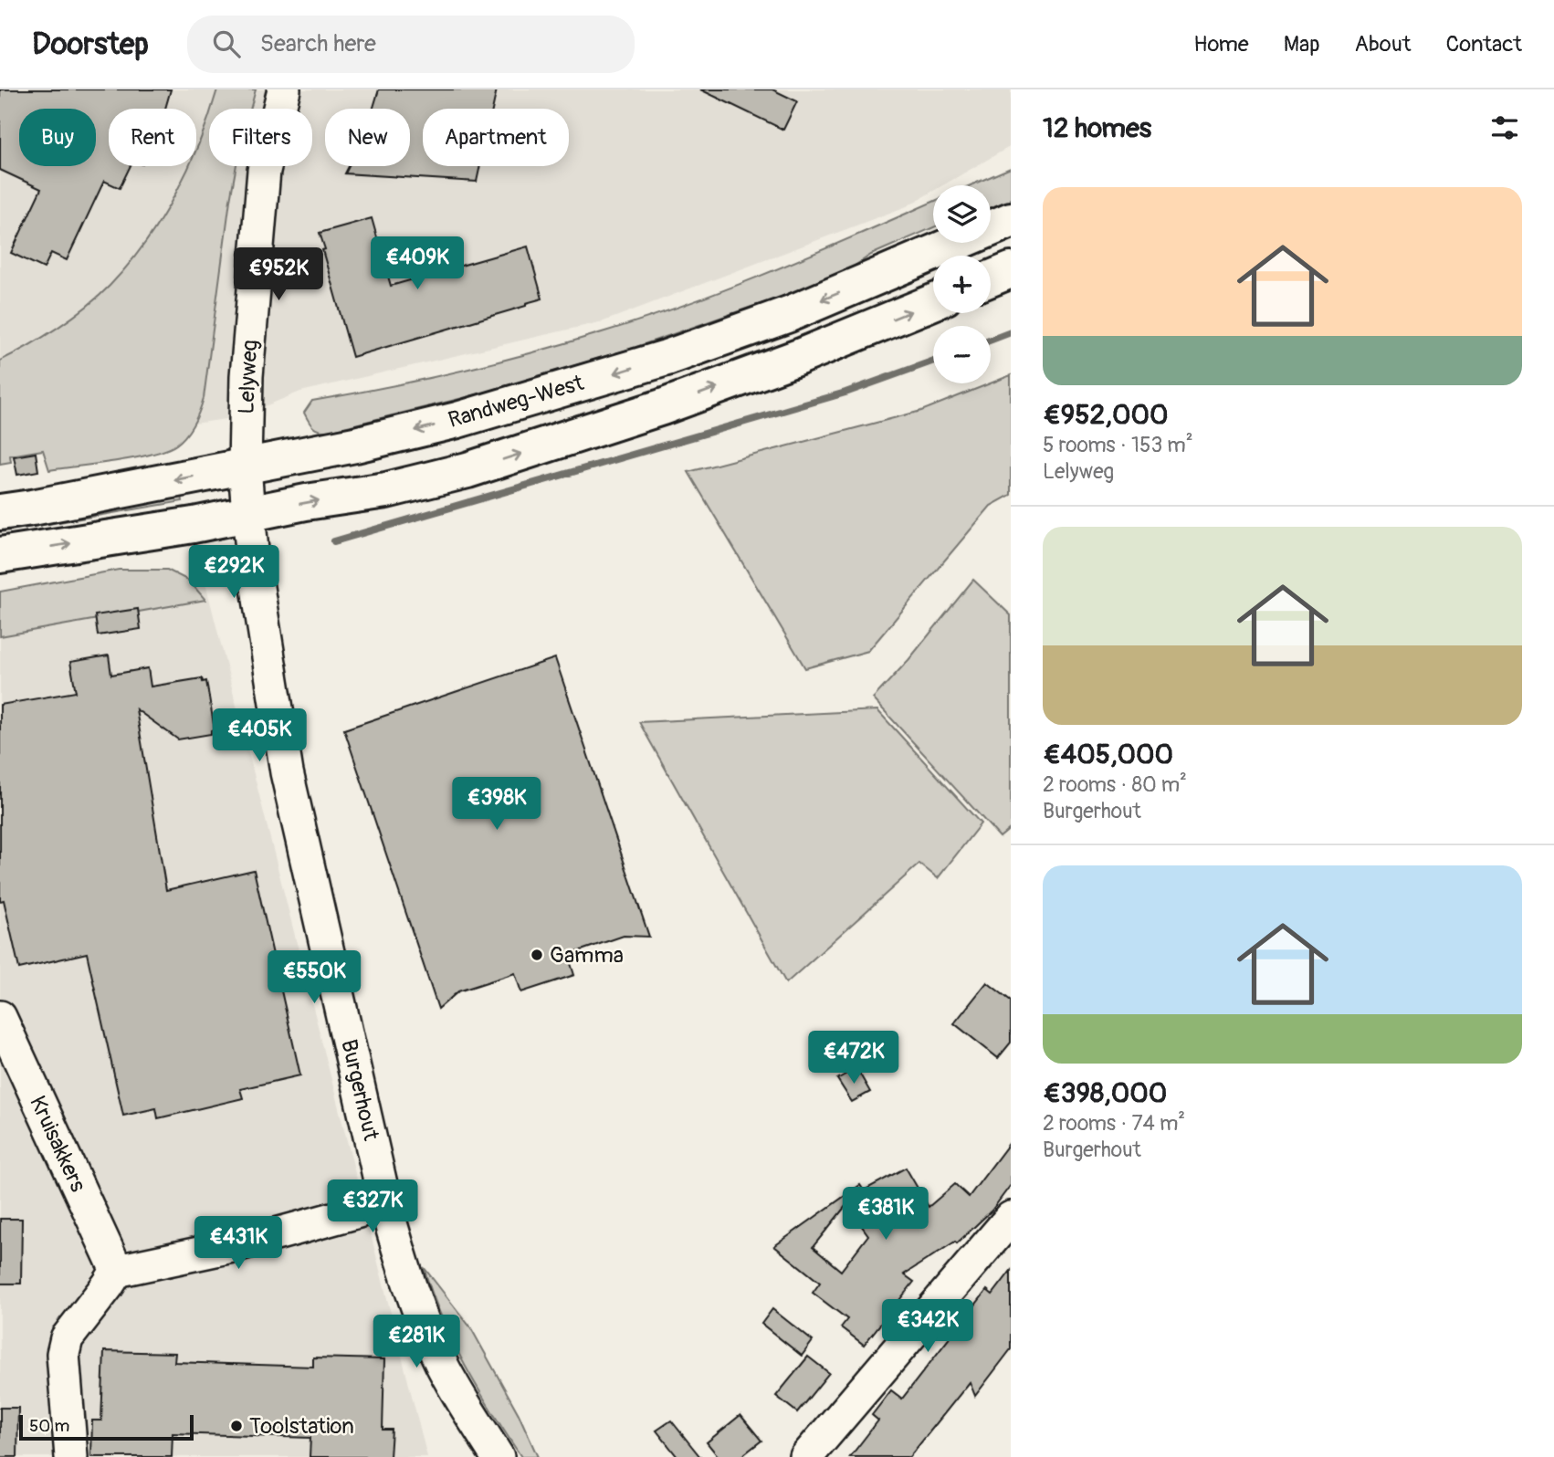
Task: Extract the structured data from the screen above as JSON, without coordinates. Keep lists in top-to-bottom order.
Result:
{
  "streets": {
    "main road": ["Randweg-West"],
    "street": ["Lelyweg", "Burgerhout", "Kruisakkers"]
  },
  "crossings": [
    ["Lelyweg", "Randweg-West"],
    ["Lelyweg", "Burgerhout"]
  ],
  "places": ["Gamma", "Toolstation"],
  "scale_bar": "50 m",
  "page": {
    "header": "Doorstep",
    "search": "Search here",
    "nav": [
      "Home",
      "Map",
      "About",
      "Contact"
    ],
    "heading": "12 homes",
    "chip": [
      "Buy",
      "Rent",
      "Filters",
      "New",
      "Apartment"
    ],
    "list": [
      {
        "name": "€952,000",
        "note": "5 rooms · 153 m² · Lelyweg"
      },
      {
        "name": "€405,000",
        "note": "2 rooms · 80 m² · Burgerhout"
      },
      {
        "name": "€398,000",
        "note": "2 rooms · 74 m² · Burgerhout"
      }
    ],
    "map_buttons": ["+", "−"],
    "price": [
      "€409K",
      "€952K",
      "€292K",
      "€405K",
      "€398K",
      "€550K",
      "€472K",
      "€327K",
      "€381K",
      "€431K",
      "€342K",
      "€281K"
    ],
    "scale": "50 m"
  }
}
